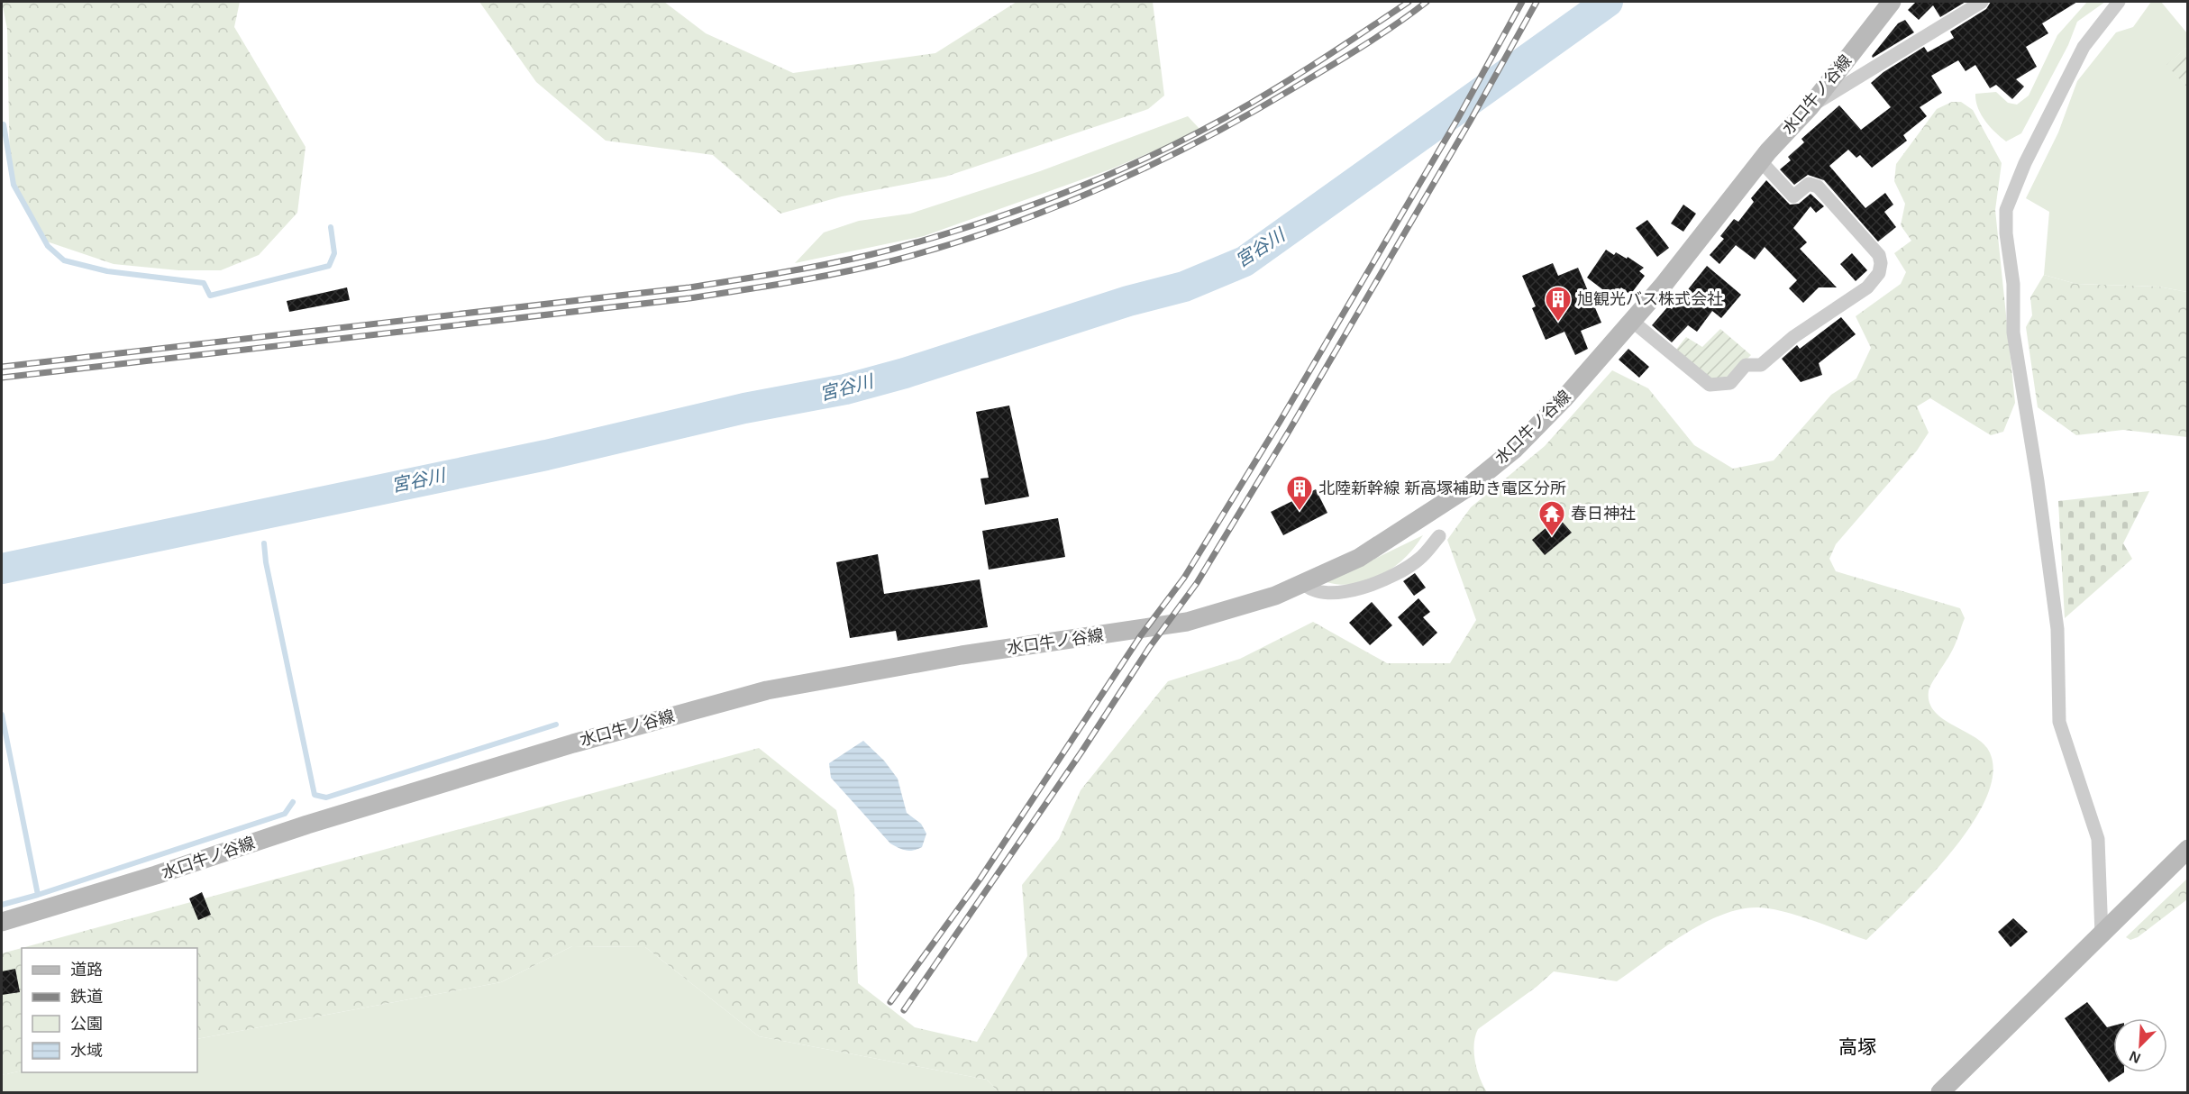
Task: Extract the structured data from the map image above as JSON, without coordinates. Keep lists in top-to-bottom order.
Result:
{
  "streets": {
    "main road": ["水口牛ノ谷線"]
  },
  "districts": ["高塚"],
  "water": ["宮谷川"],
  "places": {
    "building": ["旭観光バス株式会社", "北陸新幹線 新高塚補助き電区分所"],
    "temple": ["春日神社"]
  },
  "legend": [
    "道路",
    "鉄道",
    "公園",
    "水域"
  ],
  "north": "bottom left"
}
